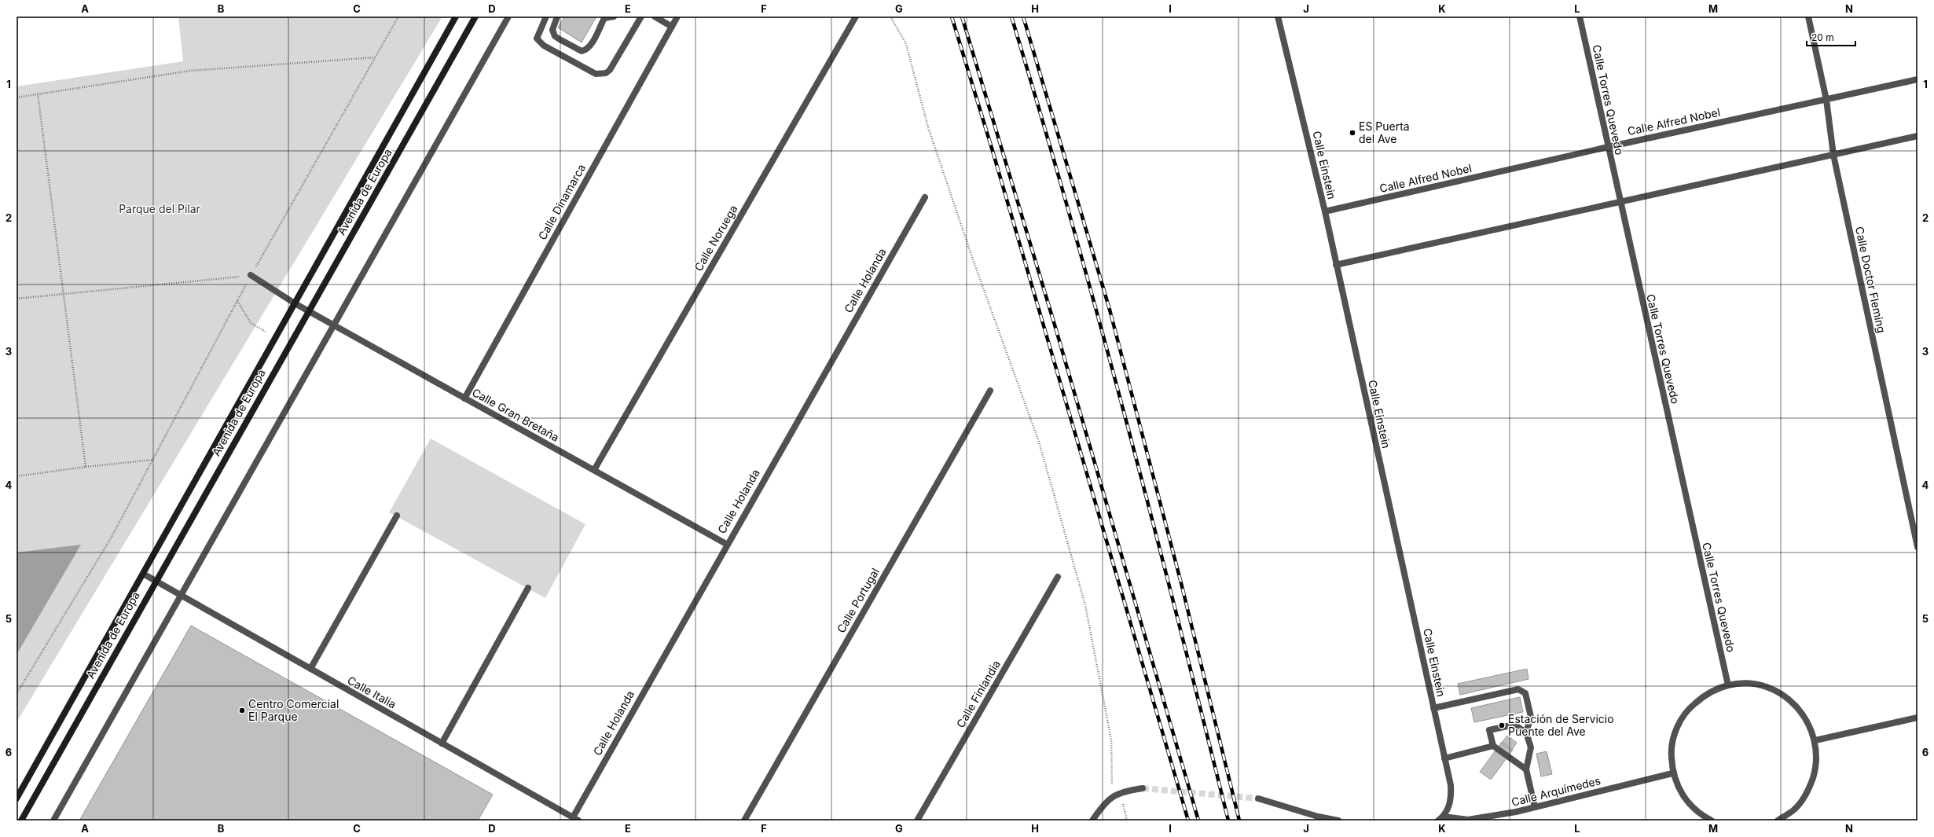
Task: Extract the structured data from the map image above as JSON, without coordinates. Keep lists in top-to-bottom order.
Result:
{
  "streets": {
    "main road": ["Avenida de Europa"],
    "street": [
      "Calle Torres Quevedo",
      "Calle Alfred Nobel",
      "Calle Einstein",
      "Calle Dinamarca",
      "Calle Noruega",
      "Calle Doctor Fleming",
      "Calle Holanda",
      "Calle Gran Bretaña",
      "Calle Portugal",
      "Calle Italia",
      "Calle Finlandia",
      "Calle Arquímedes"
    ]
  },
  "crossings": [
    ["Calle Torres Quevedo", "Calle Alfred Nobel"],
    ["Calle Alfred Nobel", "Calle Einstein"],
    ["Calle Alfred Nobel", "Calle Doctor Fleming"],
    ["Calle Einstein", "Calle Arquímedes"],
    ["Avenida de Europa", "Calle Gran Bretaña"],
    ["Avenida de Europa", "Calle Italia"],
    ["Calle Dinamarca", "Calle Gran Bretaña"],
    ["Calle Noruega", "Calle Gran Bretaña"],
    ["Calle Holanda", "Calle Gran Bretaña"],
    ["Calle Holanda", "Calle Italia"]
  ],
  "parks": ["Parque del Pilar"],
  "places": ["ES Puerta del Ave", "Centro Comercial El Parque", "Estación de Servicio Puente del Ave"],
  "scale_bar": "20 m",
  "grid": {
    "columns": [
      "A",
      "B",
      "C",
      "D",
      "E",
      "F",
      "G",
      "H",
      "I",
      "J",
      "K",
      "L",
      "M",
      "N"
    ],
    "rows": [
      "1",
      "2",
      "3",
      "4",
      "5",
      "6"
    ]
  }
}
